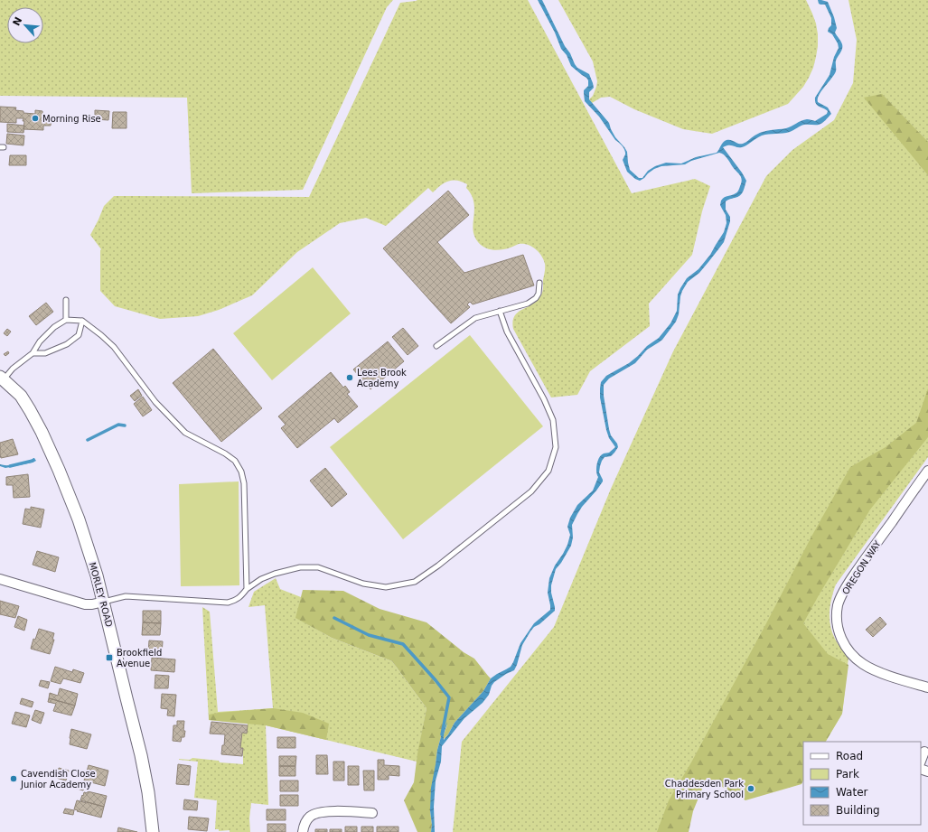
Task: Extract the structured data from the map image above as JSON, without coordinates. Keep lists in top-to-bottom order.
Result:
{
  "streets": {
    "street": ["OREGON WAY", "MORLEY ROAD"]
  },
  "places": {
    "other": [
      "Morning Rise",
      "Lees Brook Academy",
      "Cavendish Close Junior Academy",
      "Chaddesden Park Primary School"
    ],
    "transit": ["Brookfield Avenue"]
  },
  "legend": [
    "Road",
    "Park",
    "Water",
    "Building"
  ],
  "north": "top left"
}
